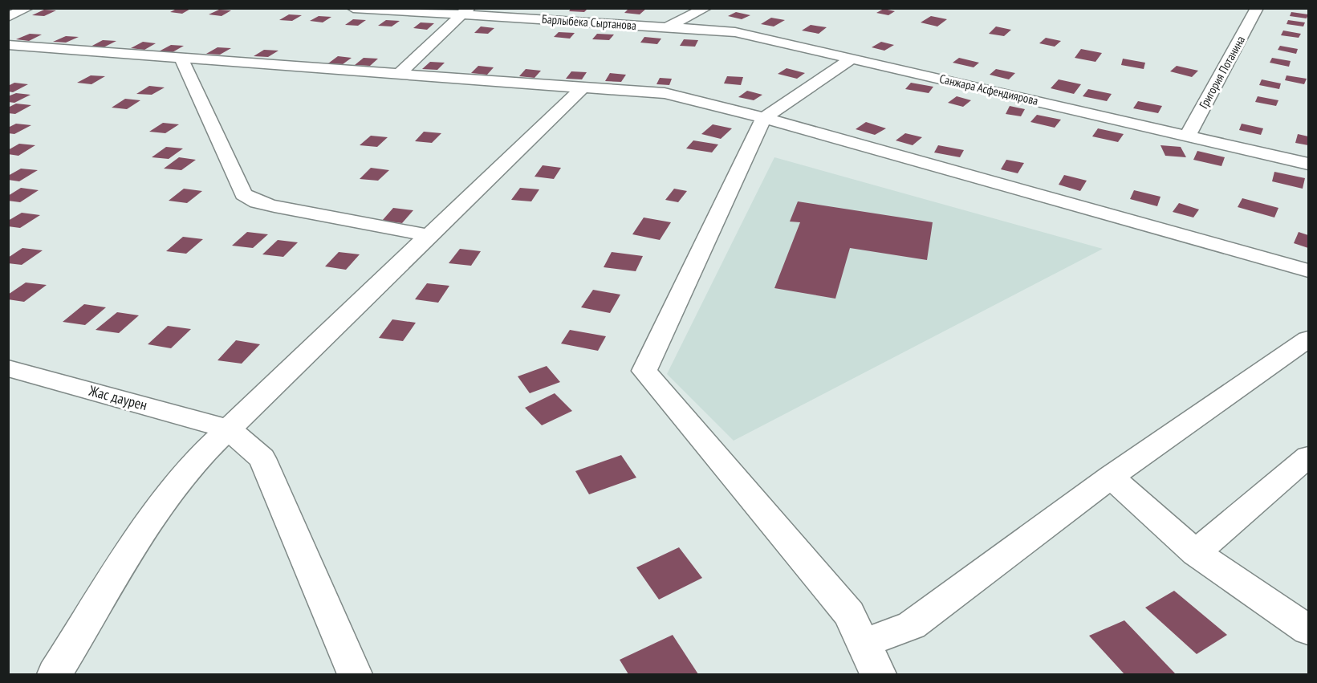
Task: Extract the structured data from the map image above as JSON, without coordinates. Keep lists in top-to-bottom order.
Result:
{
  "streets": {
    "street": [
      "Барлыбека Сыртанова",
      "Григория Потанина",
      "Санжара Асфендиярова",
      "Жас даурен"
    ]
  },
  "crossings": [
    ["Барлыбека Сыртанова", "Санжара Асфендиярова"],
    ["Григория Потанина", "Санжара Асфендиярова"]
  ]
}
